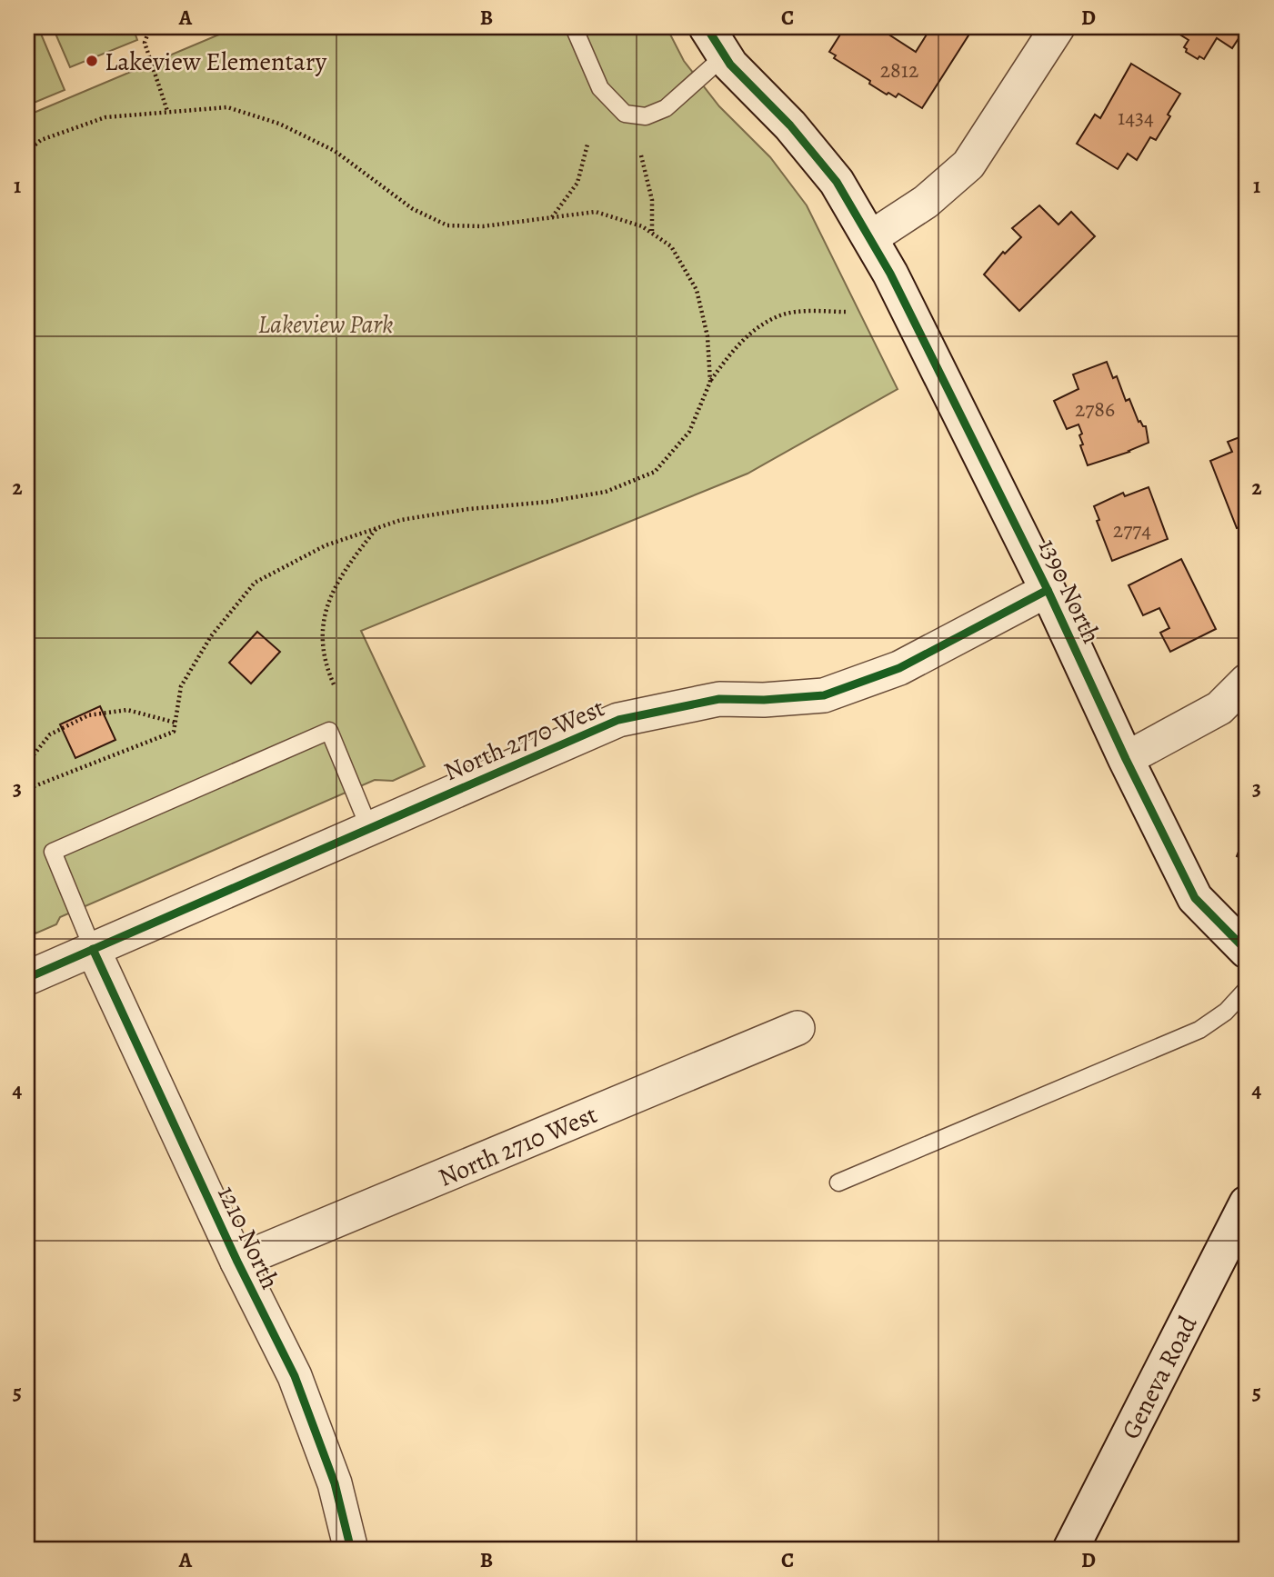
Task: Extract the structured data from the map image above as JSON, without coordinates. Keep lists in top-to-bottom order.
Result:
{
  "streets": {
    "street": [
      "1390 North",
      "North 2770 West",
      "North 2710 West",
      "1210 North",
      "Geneva Road"
    ]
  },
  "crossings": [
    ["1390 North", "North 2770 West"],
    ["North 2770 West", "1210 North"],
    ["North 2710 West", "1210 North"]
  ],
  "parks": ["Lakeview Park"],
  "places": ["Lakeview Elementary"],
  "house_numbers": [
    "2812",
    "1434",
    "2786",
    "2774"
  ],
  "grid": {
    "columns": [
      "A",
      "B",
      "C",
      "D"
    ],
    "rows": [
      "1",
      "2",
      "3",
      "4",
      "5"
    ]
  }
}
